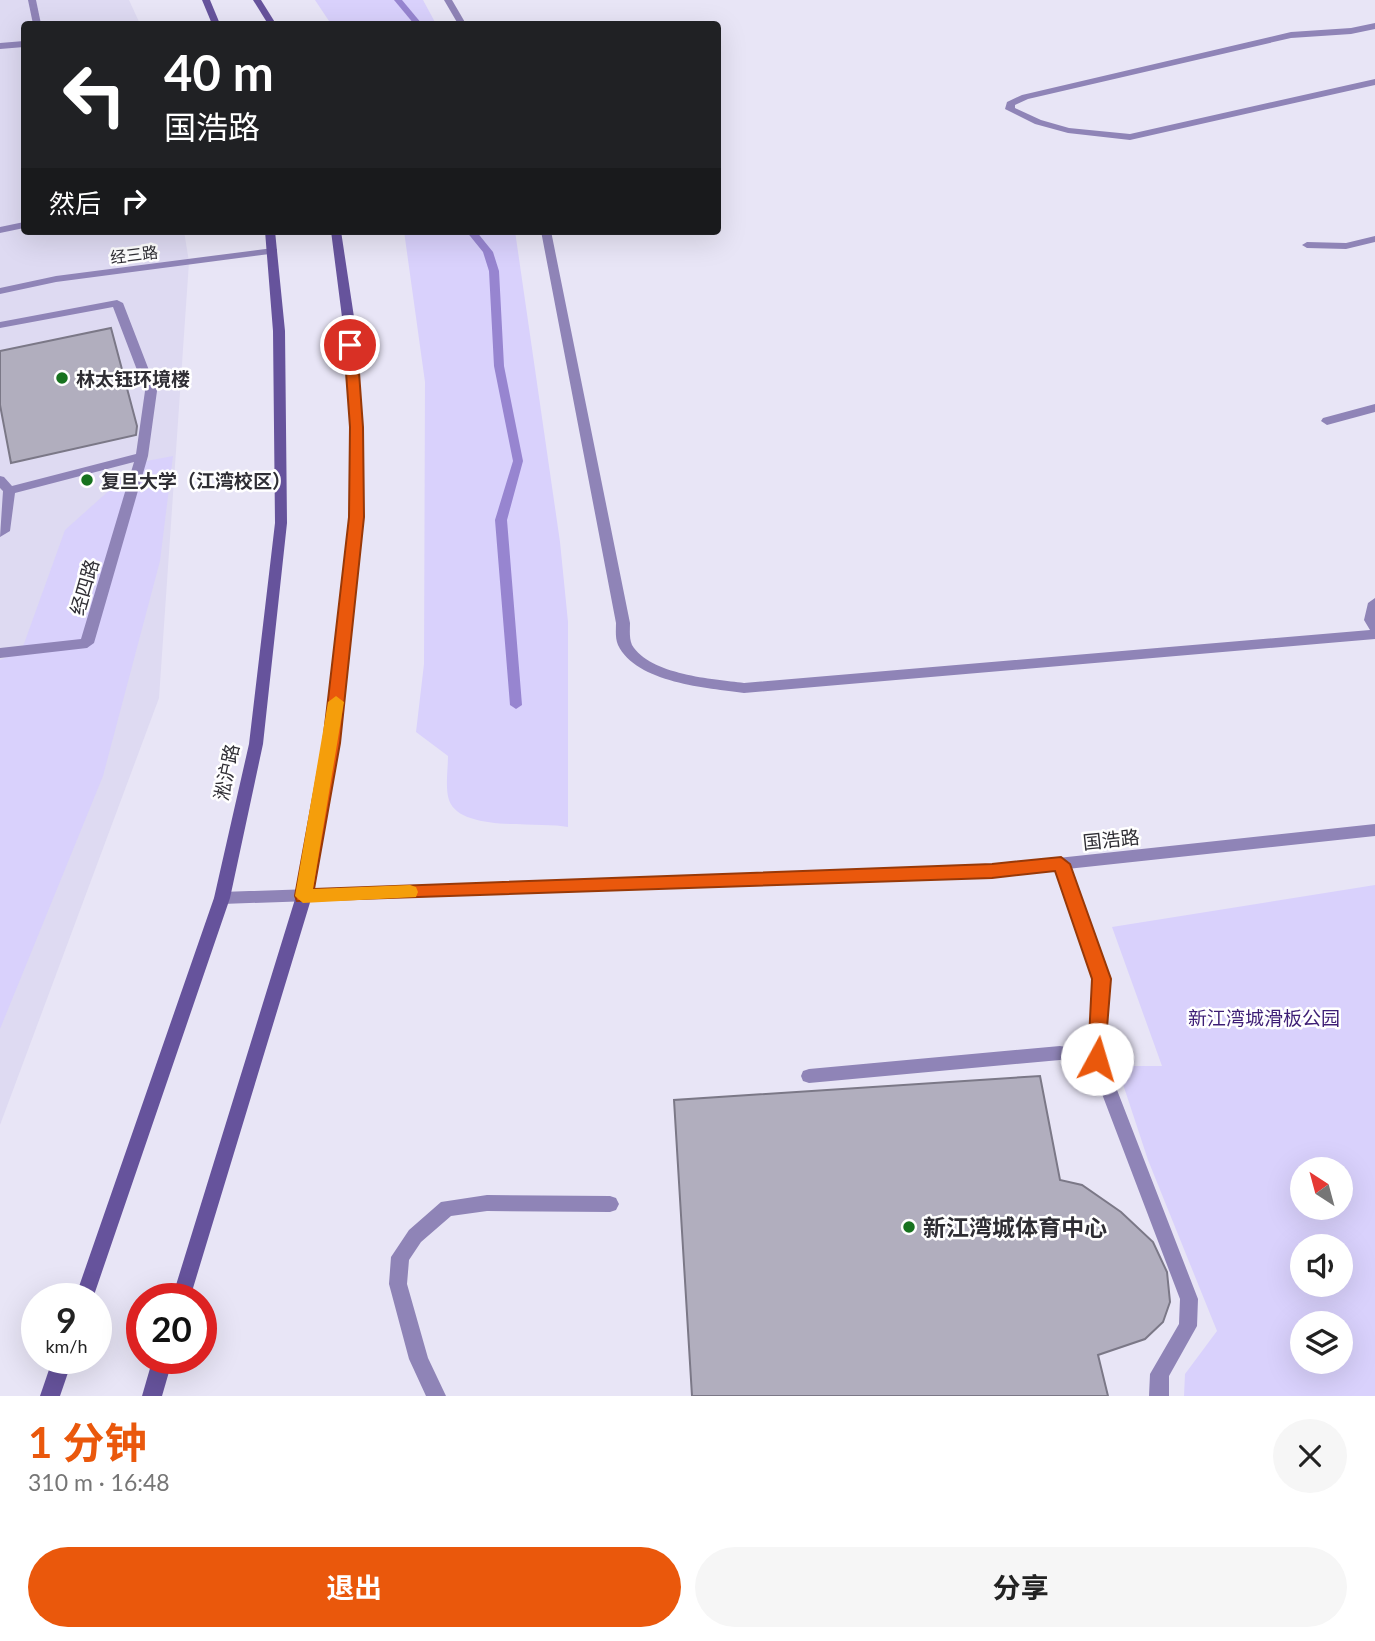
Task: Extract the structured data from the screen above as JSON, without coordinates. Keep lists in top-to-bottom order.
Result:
{
  "streets": {
    "main road": ["淞沪路"],
    "street": ["经三路", "经四路", "国浩路"]
  },
  "crossings": [
    ["经三路", "淞沪路"],
    ["淞沪路", "国浩路"]
  ],
  "parks": ["新江湾城滑板公园"],
  "places": ["林太钰环境楼", "复旦大学（江湾校区）", "新江湾城体育中心"],
  "north": "top left",
  "page": {
    "turn": ["40 m", "国浩路"],
    "then": "然后",
    "speed": "9 km/h",
    "limit": "20",
    "heading": ["1 分钟", "310 m · 16:48"],
    "buttons": ["退出", "分享"]
  }
}
